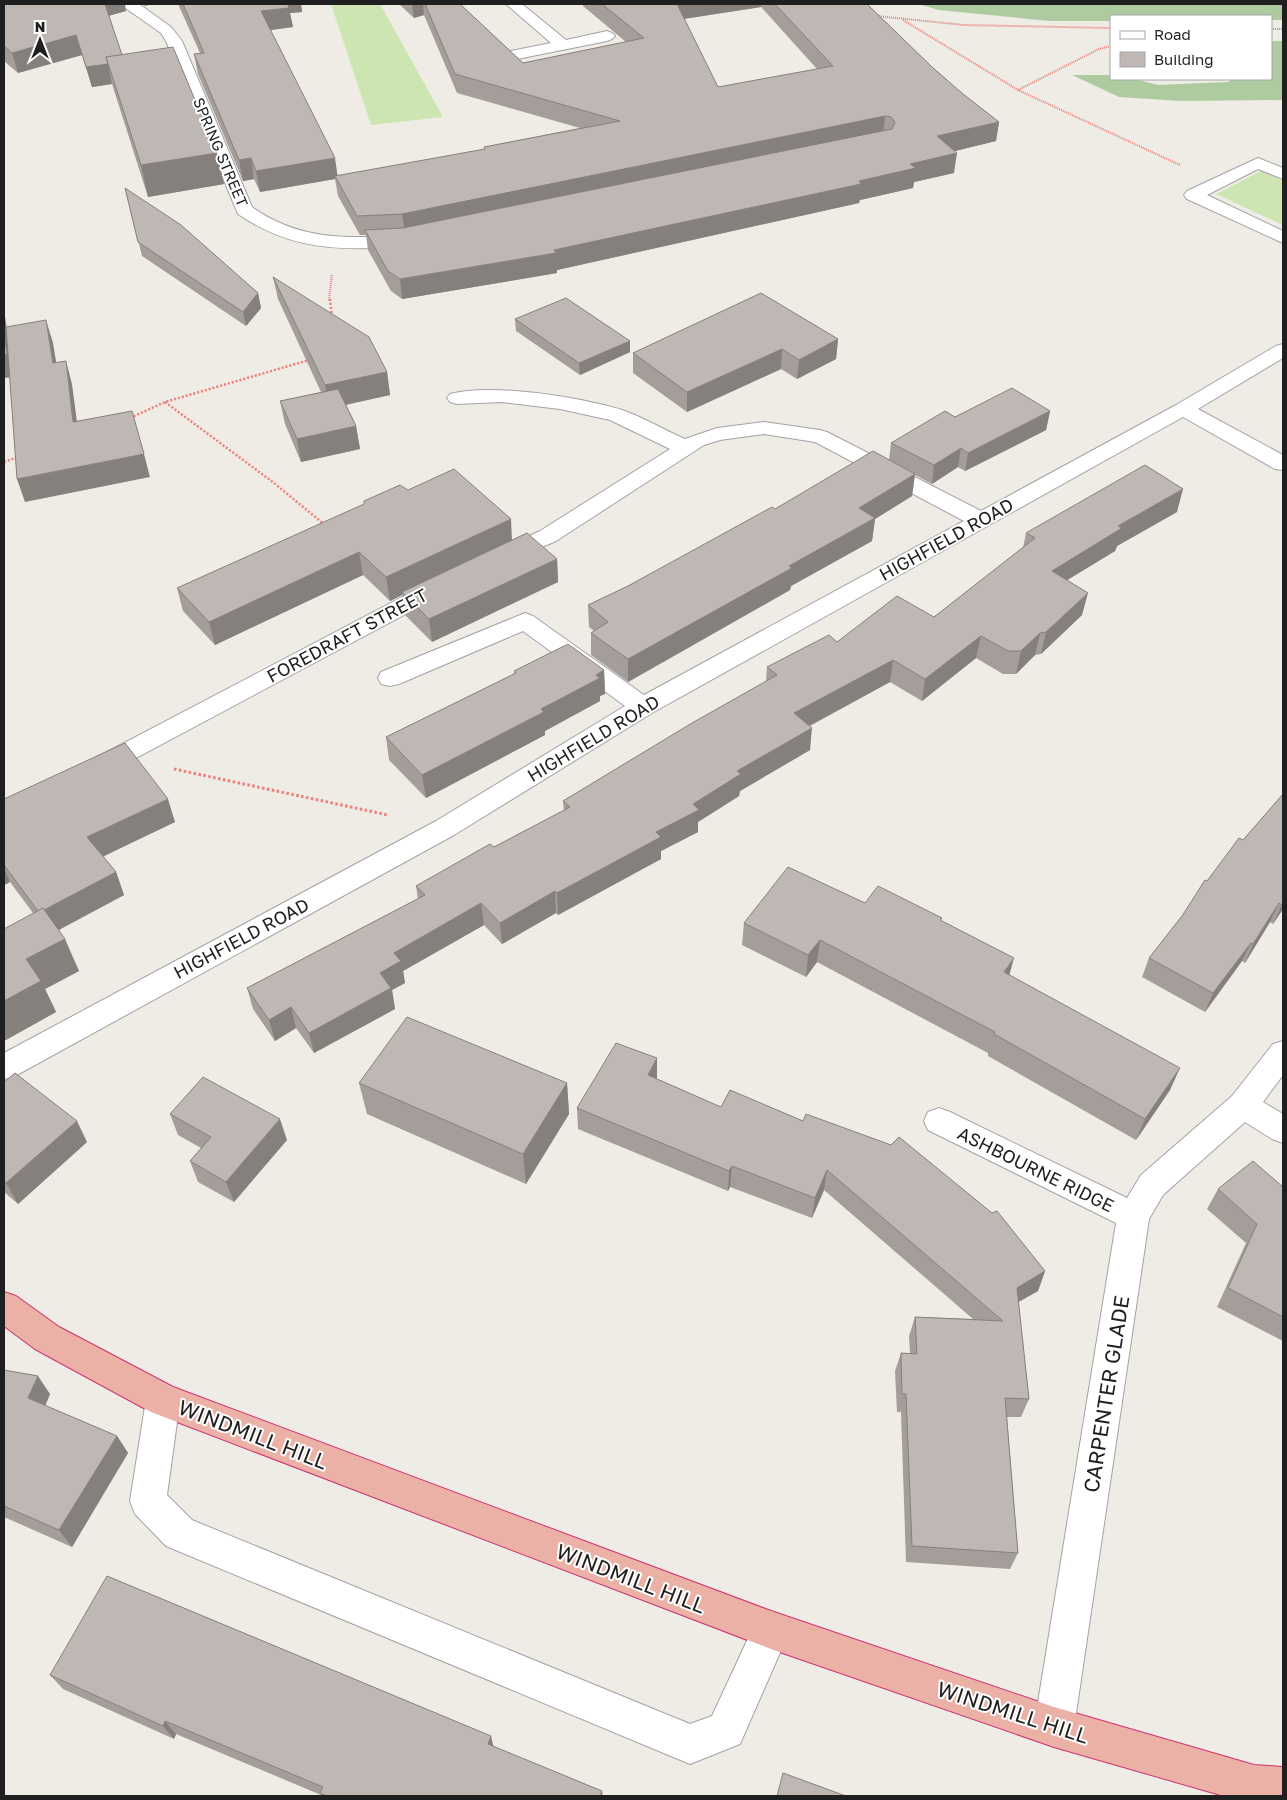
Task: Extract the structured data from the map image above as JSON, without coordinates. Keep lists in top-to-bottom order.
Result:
{
  "streets": {
    "highway": ["WINDMILL HILL"],
    "street": [
      "SPRING STREET",
      "HIGHFIELD ROAD",
      "FOREDRAFT STREET",
      "ASHBOURNE RIDGE",
      "CARPENTER GLADE"
    ]
  },
  "crossings": [
    ["HIGHFIELD ROAD", "FOREDRAFT STREET"],
    ["ASHBOURNE RIDGE", "CARPENTER GLADE"],
    ["CARPENTER GLADE", "WINDMILL HILL"]
  ],
  "legend": ["Road", "Building"],
  "north": "top"
}
